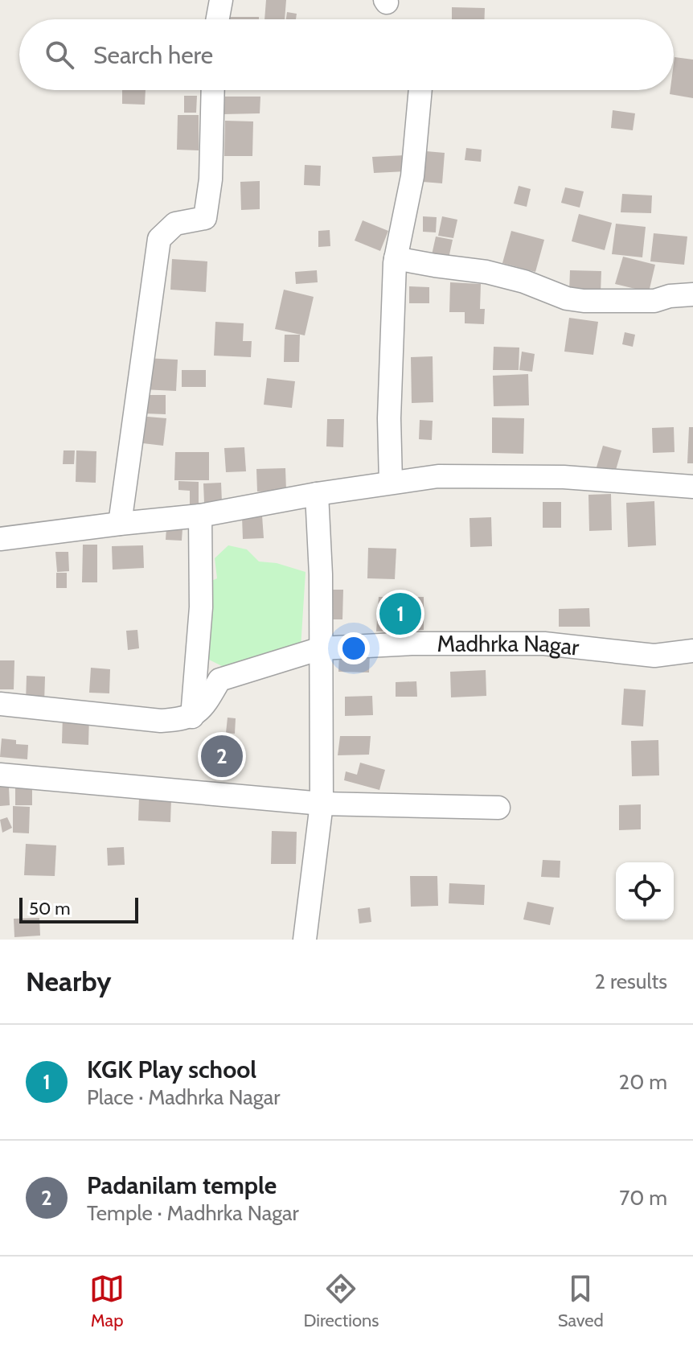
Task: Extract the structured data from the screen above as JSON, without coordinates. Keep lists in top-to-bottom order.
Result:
{
  "streets": {
    "street": ["Madhrka Nagar"]
  },
  "scale_bar": "50 m",
  "page": {
    "search": "Search here",
    "pins": ["1", "2"],
    "scale": "50 m",
    "heading": ["Nearby", "2 results"],
    "list": [
      {
        "mark": "1",
        "name": "KGK Play school",
        "note": "Place · Madhrka Nagar",
        "value": "20 m"
      },
      {
        "mark": "2",
        "name": "Padanilam temple",
        "note": "Temple · Madhrka Nagar",
        "value": "70 m"
      }
    ],
    "nav": ["Map", "Directions", "Saved"]
  }
}
